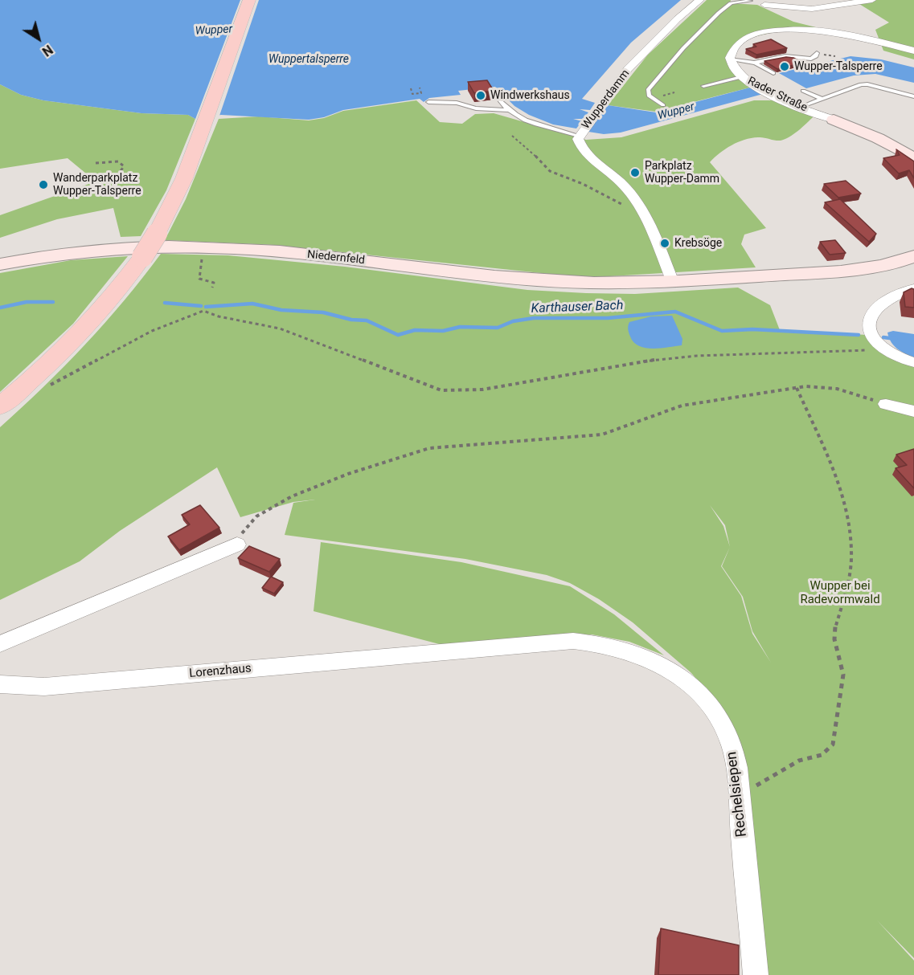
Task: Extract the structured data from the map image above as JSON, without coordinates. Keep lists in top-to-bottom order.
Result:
{
  "streets": {
    "street": [
      "Rader Straße",
      "Wupperdamm",
      "Niedernfeld",
      "Lorenzhaus",
      "Rechelsiepen"
    ]
  },
  "crossings": [
    ["Wupperdamm", "Niedernfeld"],
    ["Lorenzhaus", "Rechelsiepen"]
  ],
  "water": ["Wupper", "Wuppertalsperre", "Karthauser Bach"],
  "parks": ["Wupper bei Radevormwald"],
  "places": [
    "Wupper-Talsperre",
    "Windwerkshaus",
    "Parkplatz Wupper-Damm",
    "Wanderparkplatz Wupper-Talsperre",
    "Krebsöge"
  ],
  "north": "bottom right"
}
